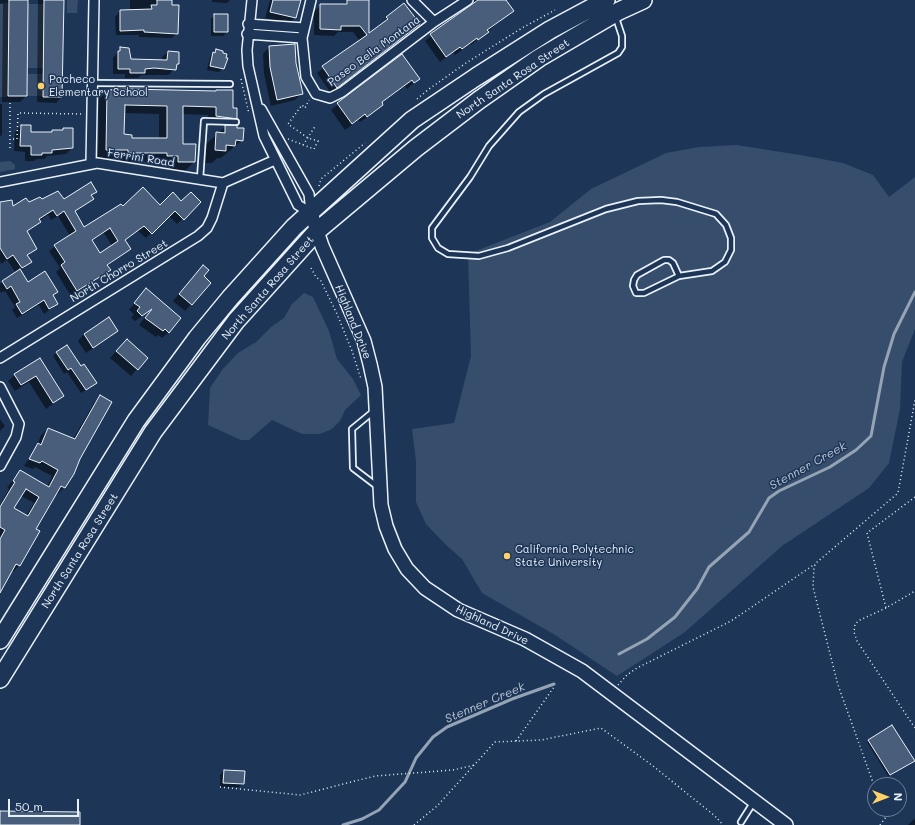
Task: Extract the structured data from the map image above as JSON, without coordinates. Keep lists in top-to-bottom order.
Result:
{
  "streets": {
    "highway": ["North Santa Rosa Street"],
    "street": [
      "Paseo Bella Montana",
      "Ferrini Road",
      "North Chorro Street",
      "Highland Drive"
    ]
  },
  "crossings": [
    ["North Santa Rosa Street", "Highland Drive"],
    ["Ferrini Road", "North Chorro Street"]
  ],
  "water": ["Stenner Creek"],
  "places": ["Pacheco Elementary School", "California Polytechnic State University"],
  "scale_bar": "50 m",
  "north": "right"
}
